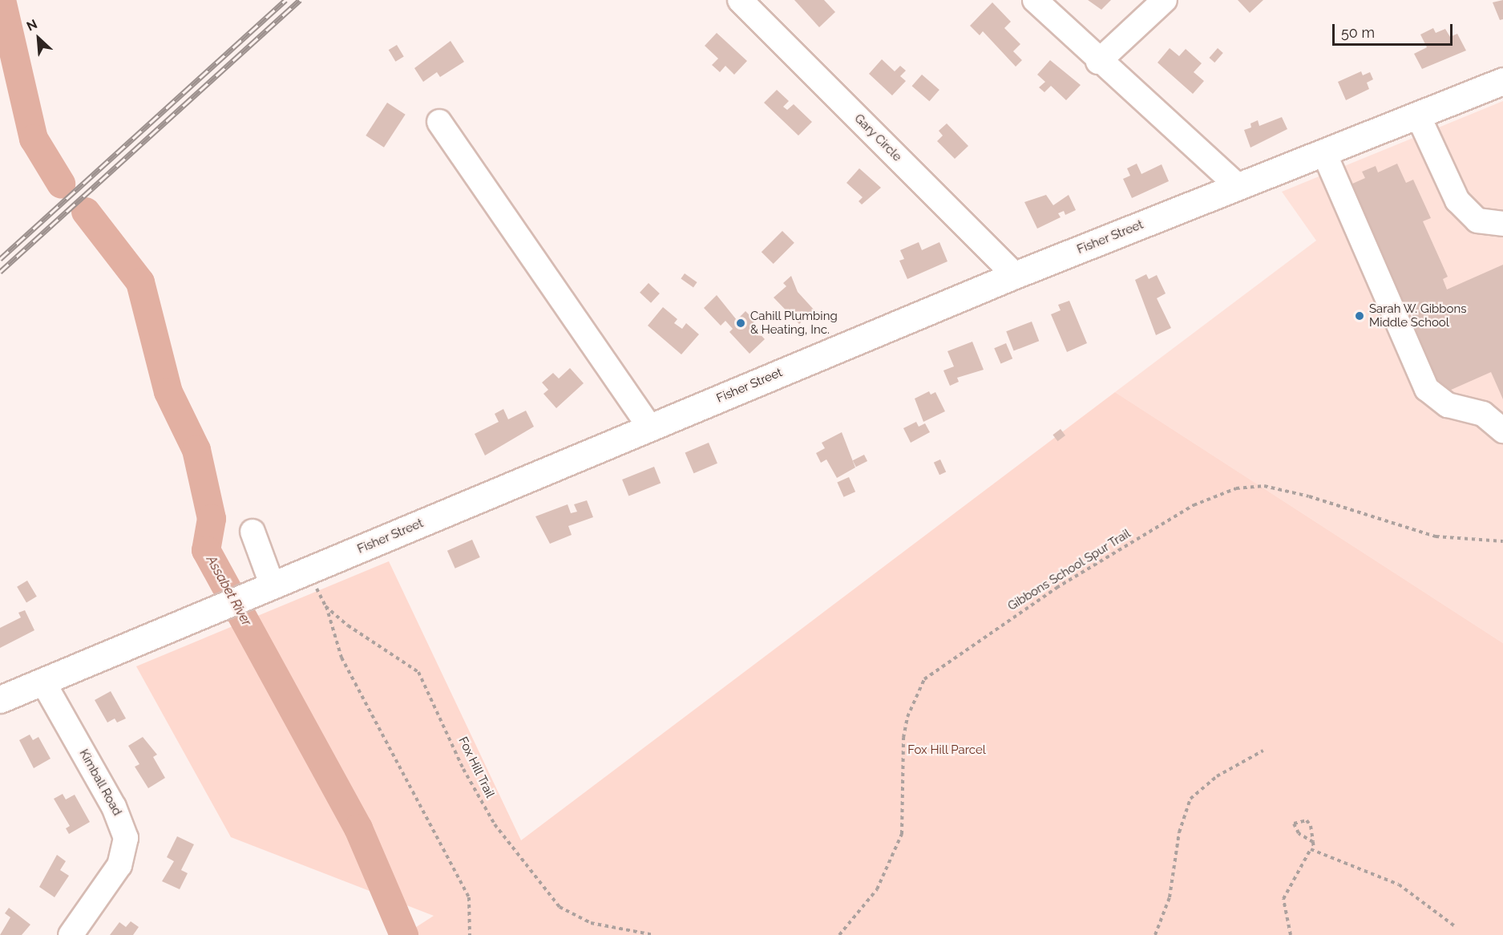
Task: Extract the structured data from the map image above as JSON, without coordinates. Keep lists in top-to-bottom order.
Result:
{
  "streets": {
    "main road": ["Fisher Street"],
    "street": ["Gary Circle", "Kimball Road"],
    "path": ["Gibbons School Spur Trail", "Fox Hill Trail"]
  },
  "crossings": [
    ["Gary Circle", "Fisher Street"],
    ["Fisher Street", "Fox Hill Trail"],
    ["Fisher Street", "Kimball Road"]
  ],
  "water": ["Assabet River"],
  "parks": ["Fox Hill Parcel"],
  "places": ["Sarah W. Gibbons Middle School", "Cahill Plumbing & Heating, Inc."],
  "scale_bar": "50 m",
  "north": "top left"
}
